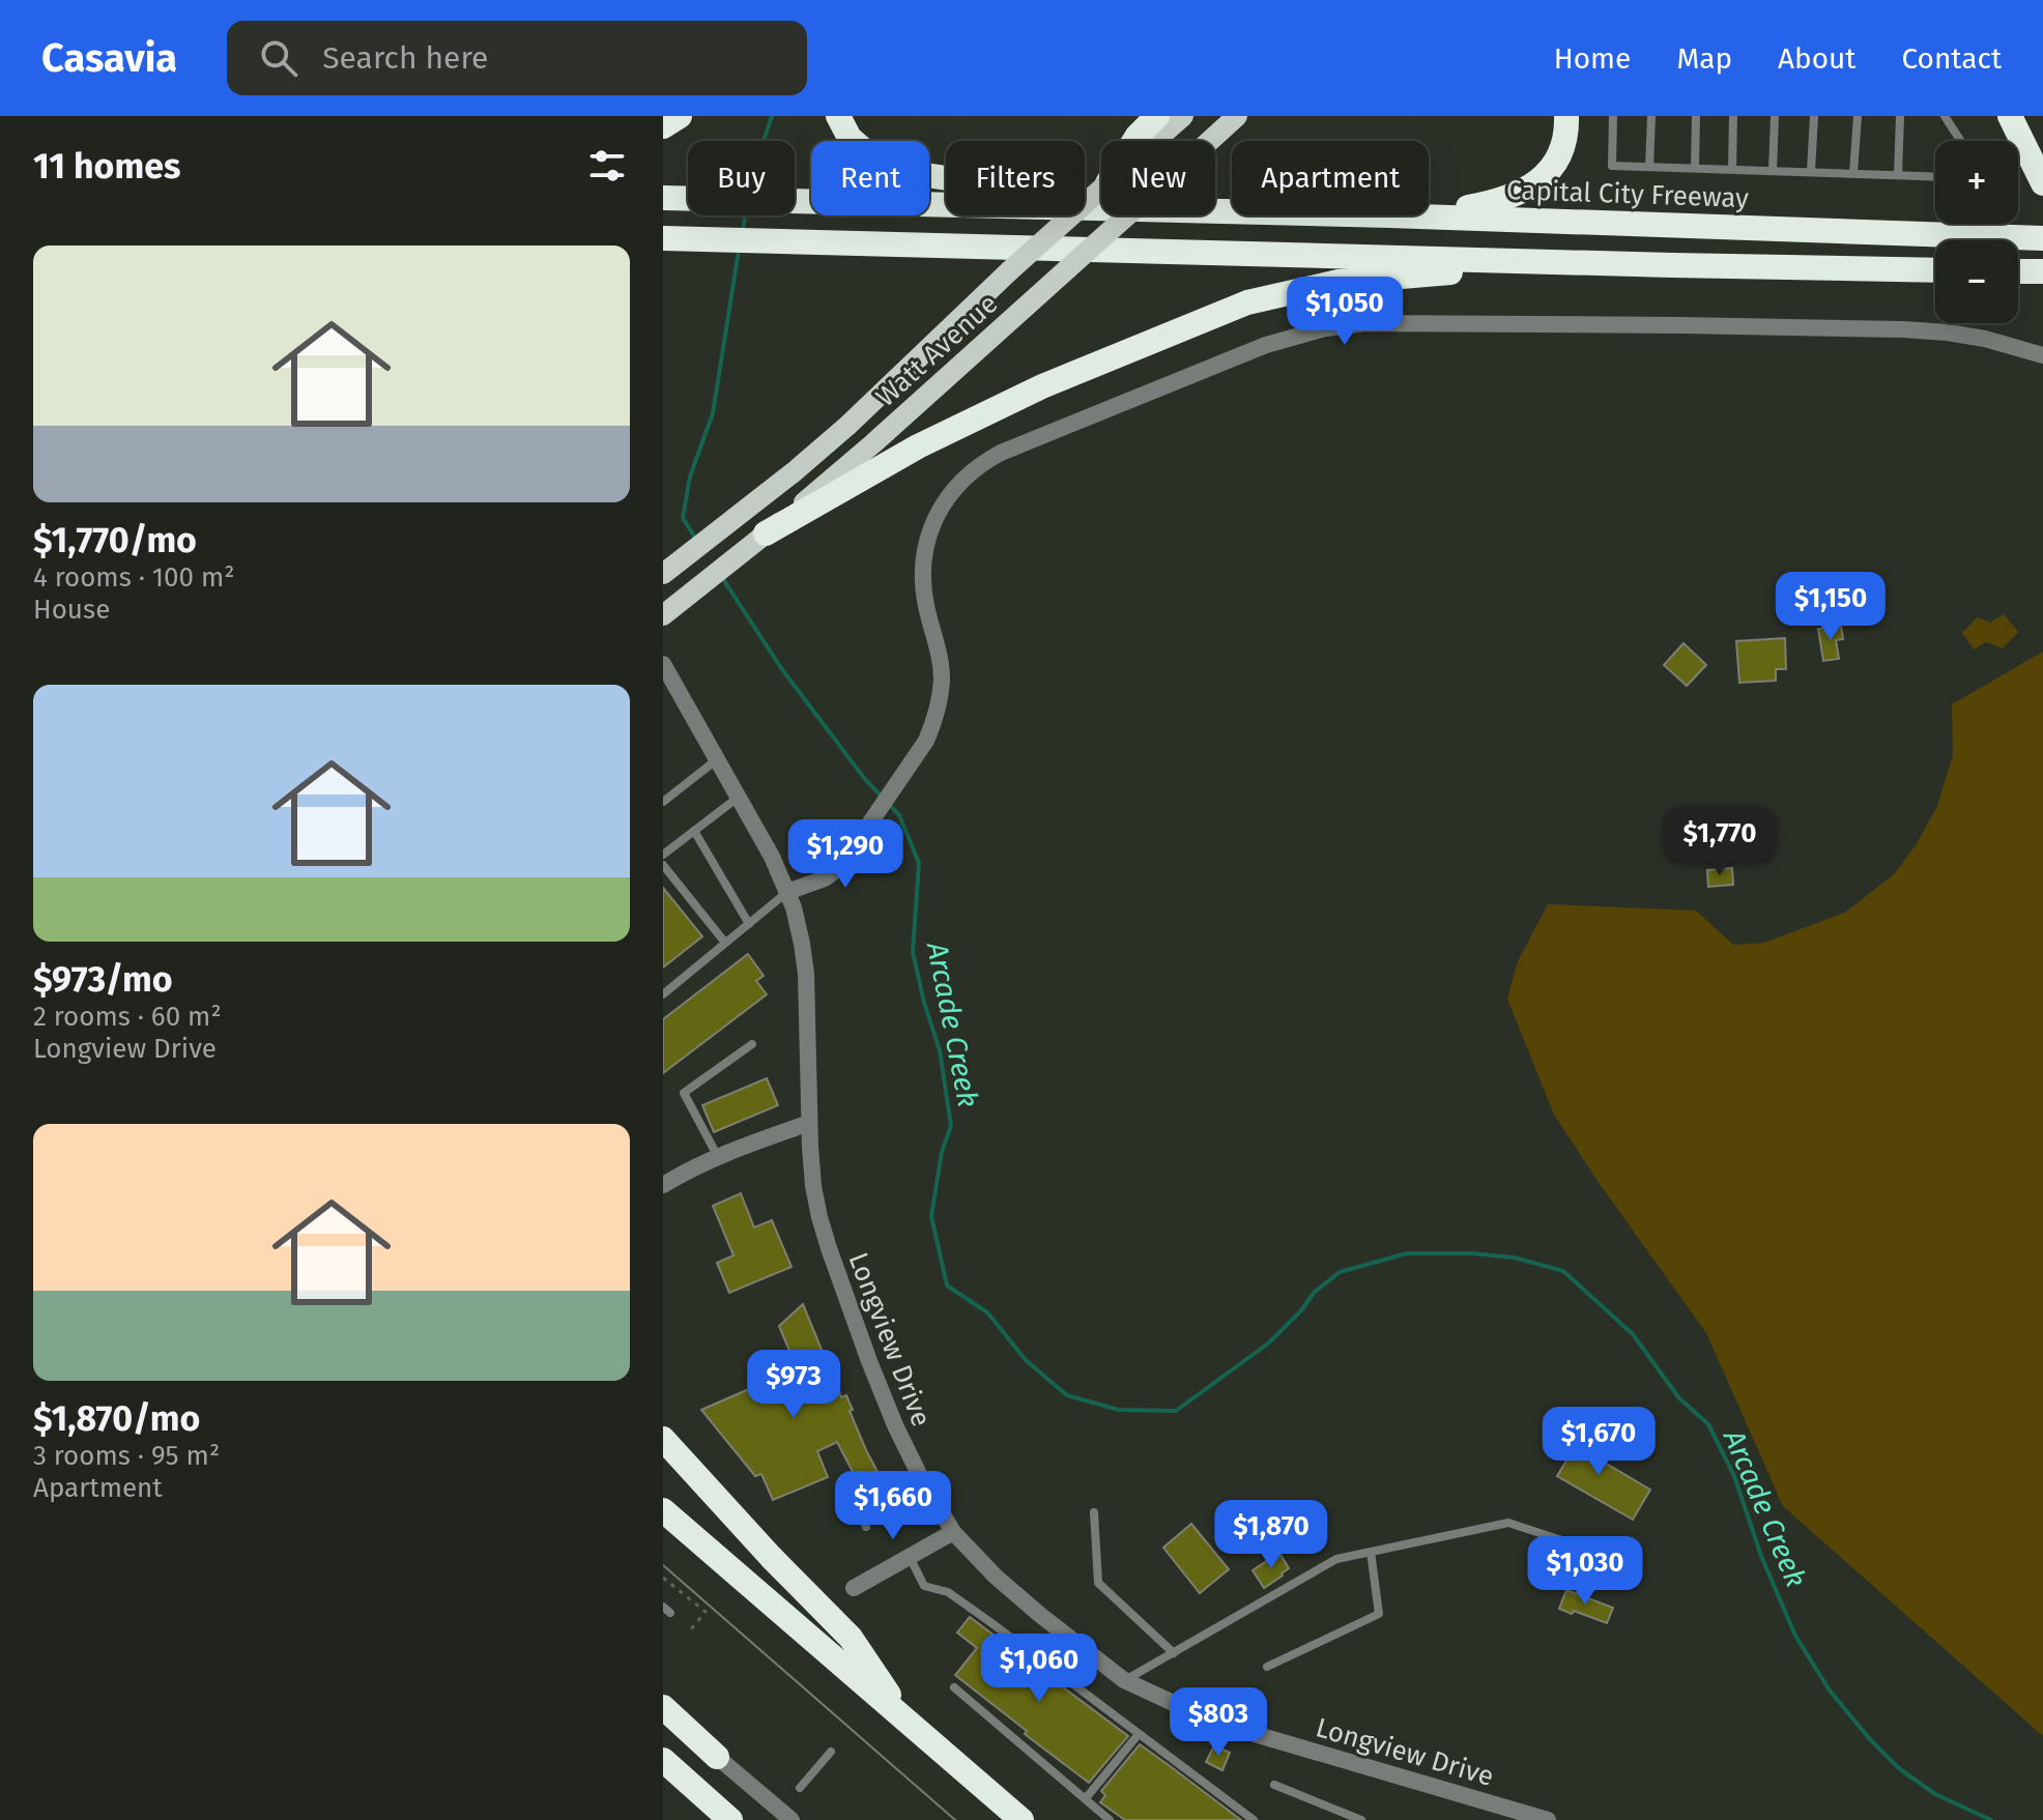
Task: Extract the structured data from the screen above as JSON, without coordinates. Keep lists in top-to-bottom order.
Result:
{
  "streets": {
    "highway": ["Capital City Freeway"],
    "main road": ["Watt Avenue"],
    "street": ["Longview Drive"]
  },
  "water": ["Arcade Creek"],
  "page": {
    "header": "Casavia",
    "search": "Search here",
    "nav": [
      "Home",
      "Map",
      "About",
      "Contact"
    ],
    "heading": "11 homes",
    "map_buttons": ["+", "−"],
    "chip": [
      "Buy",
      "Rent",
      "Filters",
      "New",
      "Apartment"
    ],
    "list": [
      {
        "name": "$1,770/mo",
        "note": "4 rooms · 100 m² · House"
      },
      {
        "name": "$973/mo",
        "note": "2 rooms · 60 m² · Longview Drive"
      },
      {
        "name": "$1,870/mo",
        "note": "3 rooms · 95 m² · Apartment"
      }
    ],
    "price": [
      "$1,050",
      "$1,150",
      "$1,770",
      "$1,290",
      "$973",
      "$1,670",
      "$1,660",
      "$1,870",
      "$1,030",
      "$1,060",
      "$803"
    ]
  }
}
